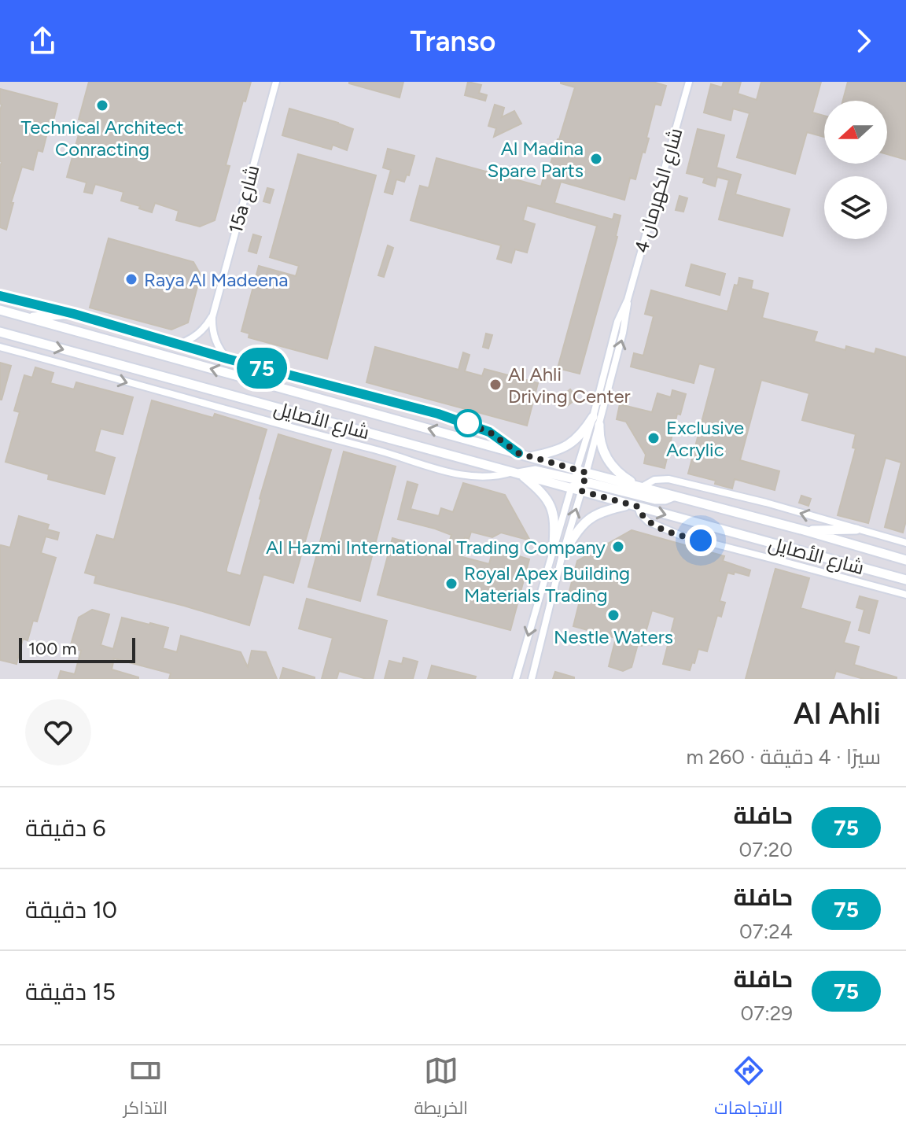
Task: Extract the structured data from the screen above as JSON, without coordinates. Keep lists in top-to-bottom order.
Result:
{
  "streets": {
    "main road": ["شارع الأصايل"],
    "street": ["شارع الكهرمان 4", "15a شارع"]
  },
  "places": [
    "Technical Architect Conracting",
    "Al Madina Spare Parts",
    "Raya Al Madeena",
    "Al Ahli Driving Center",
    "Exclusive Acrylic",
    "Al Hazmi International Trading Company",
    "Royal Apex Building Materials Trading",
    "Nestle Waters"
  ],
  "lines": ["bus line 75"],
  "scale_bar": "100 m",
  "north": "left",
  "page": {
    "header": "Transo",
    "on_map": "75",
    "scale": "100 m",
    "heading": ["Al Ahli", "سيرًا · 4 دقيقة · 260 m"],
    "list": [
      {
        "mark": "75",
        "name": "حافلة",
        "note": "07:20",
        "value": "6 دقيقة"
      },
      {
        "mark": "75",
        "name": "حافلة",
        "note": "07:24",
        "value": "10 دقيقة"
      },
      {
        "mark": "75",
        "name": "حافلة",
        "note": "07:29",
        "value": "15 دقيقة"
      }
    ],
    "tabs": ["الاتجاهات", "الخريطة", "التذاكر"]
  }
}
